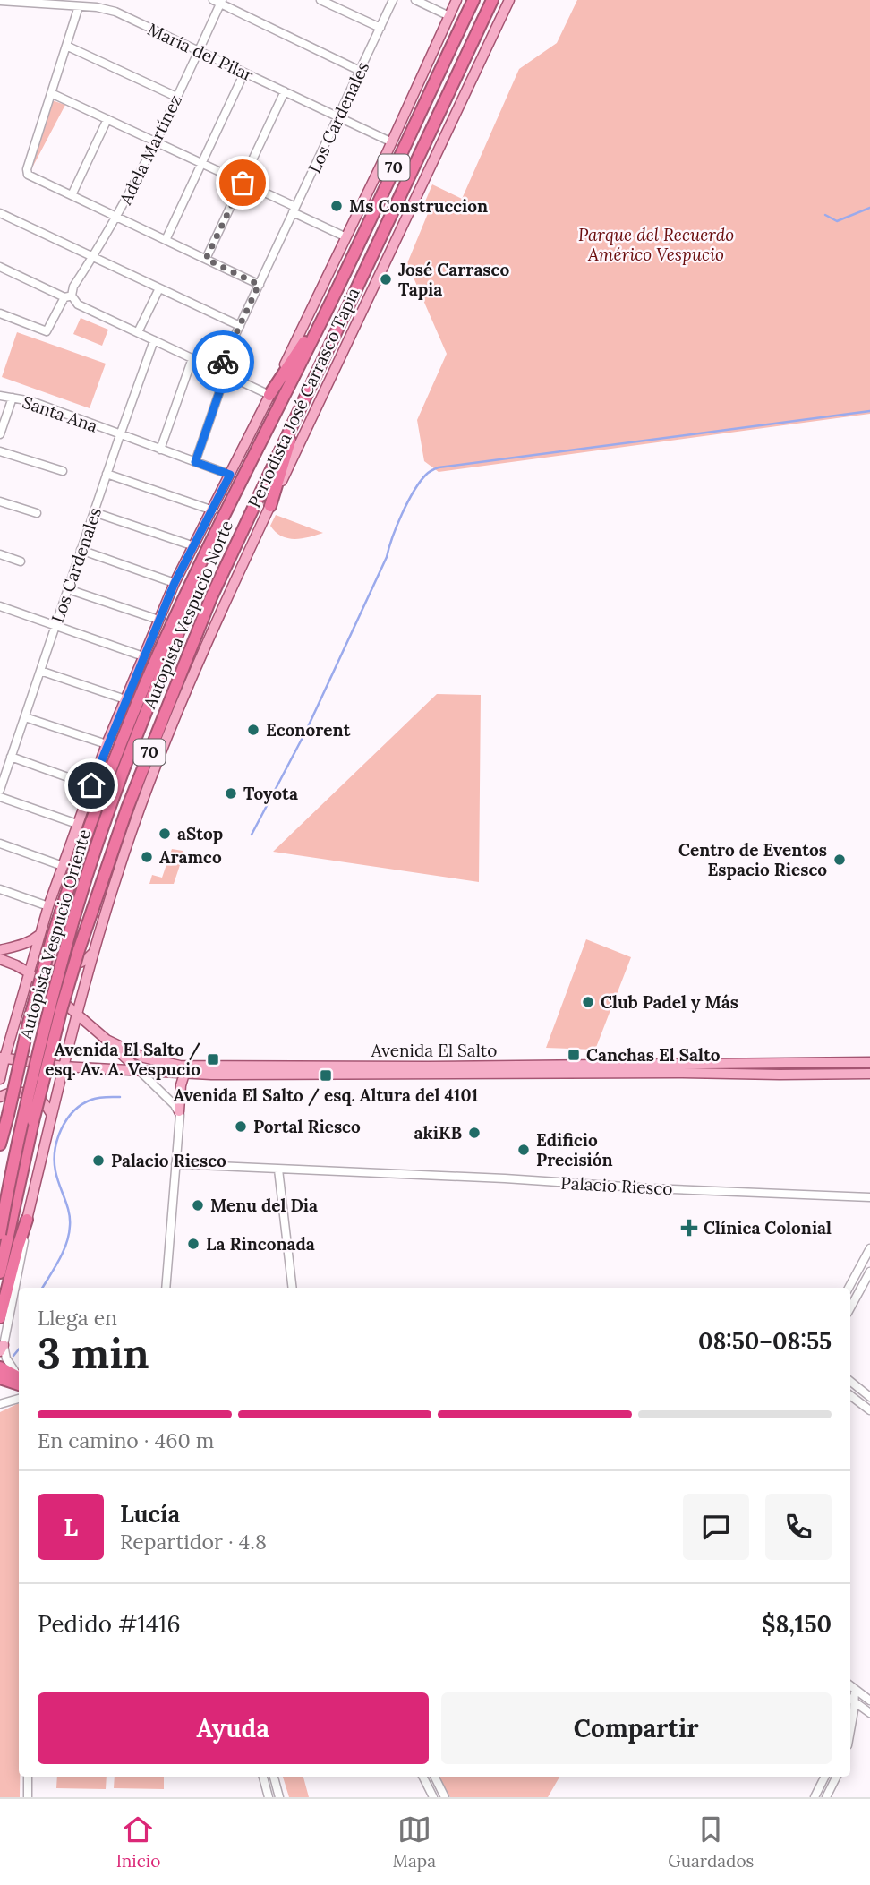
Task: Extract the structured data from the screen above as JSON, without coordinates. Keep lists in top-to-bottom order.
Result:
{
  "streets": {
    "highway": ["70", "Autopista Vespucio Norte", "Autopista Vespucio Oriente"],
    "main road": ["Periodista José Carrasco Tapia", "Avenida El Salto"],
    "street": [
      "María del Pilar",
      "Los Cardenales",
      "Adela Martínez",
      "Santa Ana",
      "Palacio Riesco"
    ]
  },
  "crossings": [
    ["María del Pilar", "Los Cardenales"],
    ["María del Pilar", "Adela Martínez"],
    ["Los Cardenales", "Santa Ana"],
    ["Periodista José Carrasco Tapia", "Avenida El Salto"],
    ["Autopista Vespucio Norte", "Autopista Vespucio Oriente"]
  ],
  "parks": ["Parque del Recuerdo Américo Vespucio"],
  "places": {
    "other": [
      "Ms Construccion",
      "José Carrasco Tapia",
      "Econorent",
      "Toyota",
      "aStop",
      "Aramco",
      "Centro de Eventos Espacio Riesco",
      "Club Padel y Más",
      "Portal Riesco",
      "akiKB",
      "Edificio Precisión",
      "Palacio Riesco",
      "Menu del Dia",
      "La Rinconada"
    ],
    "transit": ["Canchas El Salto", "Avenida El Salto / esq. Av. A. Vespucio", "Avenida El Salto / esq. Altura del 4101"],
    "health": ["Clínica Colonial"]
  },
  "page": {
    "heading": ["3 min", "Llega en", "08:50–08:55"],
    "panel": [
      "Lucía",
      "Repartidor · 4.8",
      "Pedido #1416",
      "$8,150"
    ],
    "bar": "En camino · 460 m",
    "round": "L",
    "buttons": ["Ayuda", "Compartir"],
    "tabs": ["Inicio", "Mapa", "Guardados"]
  }
}
